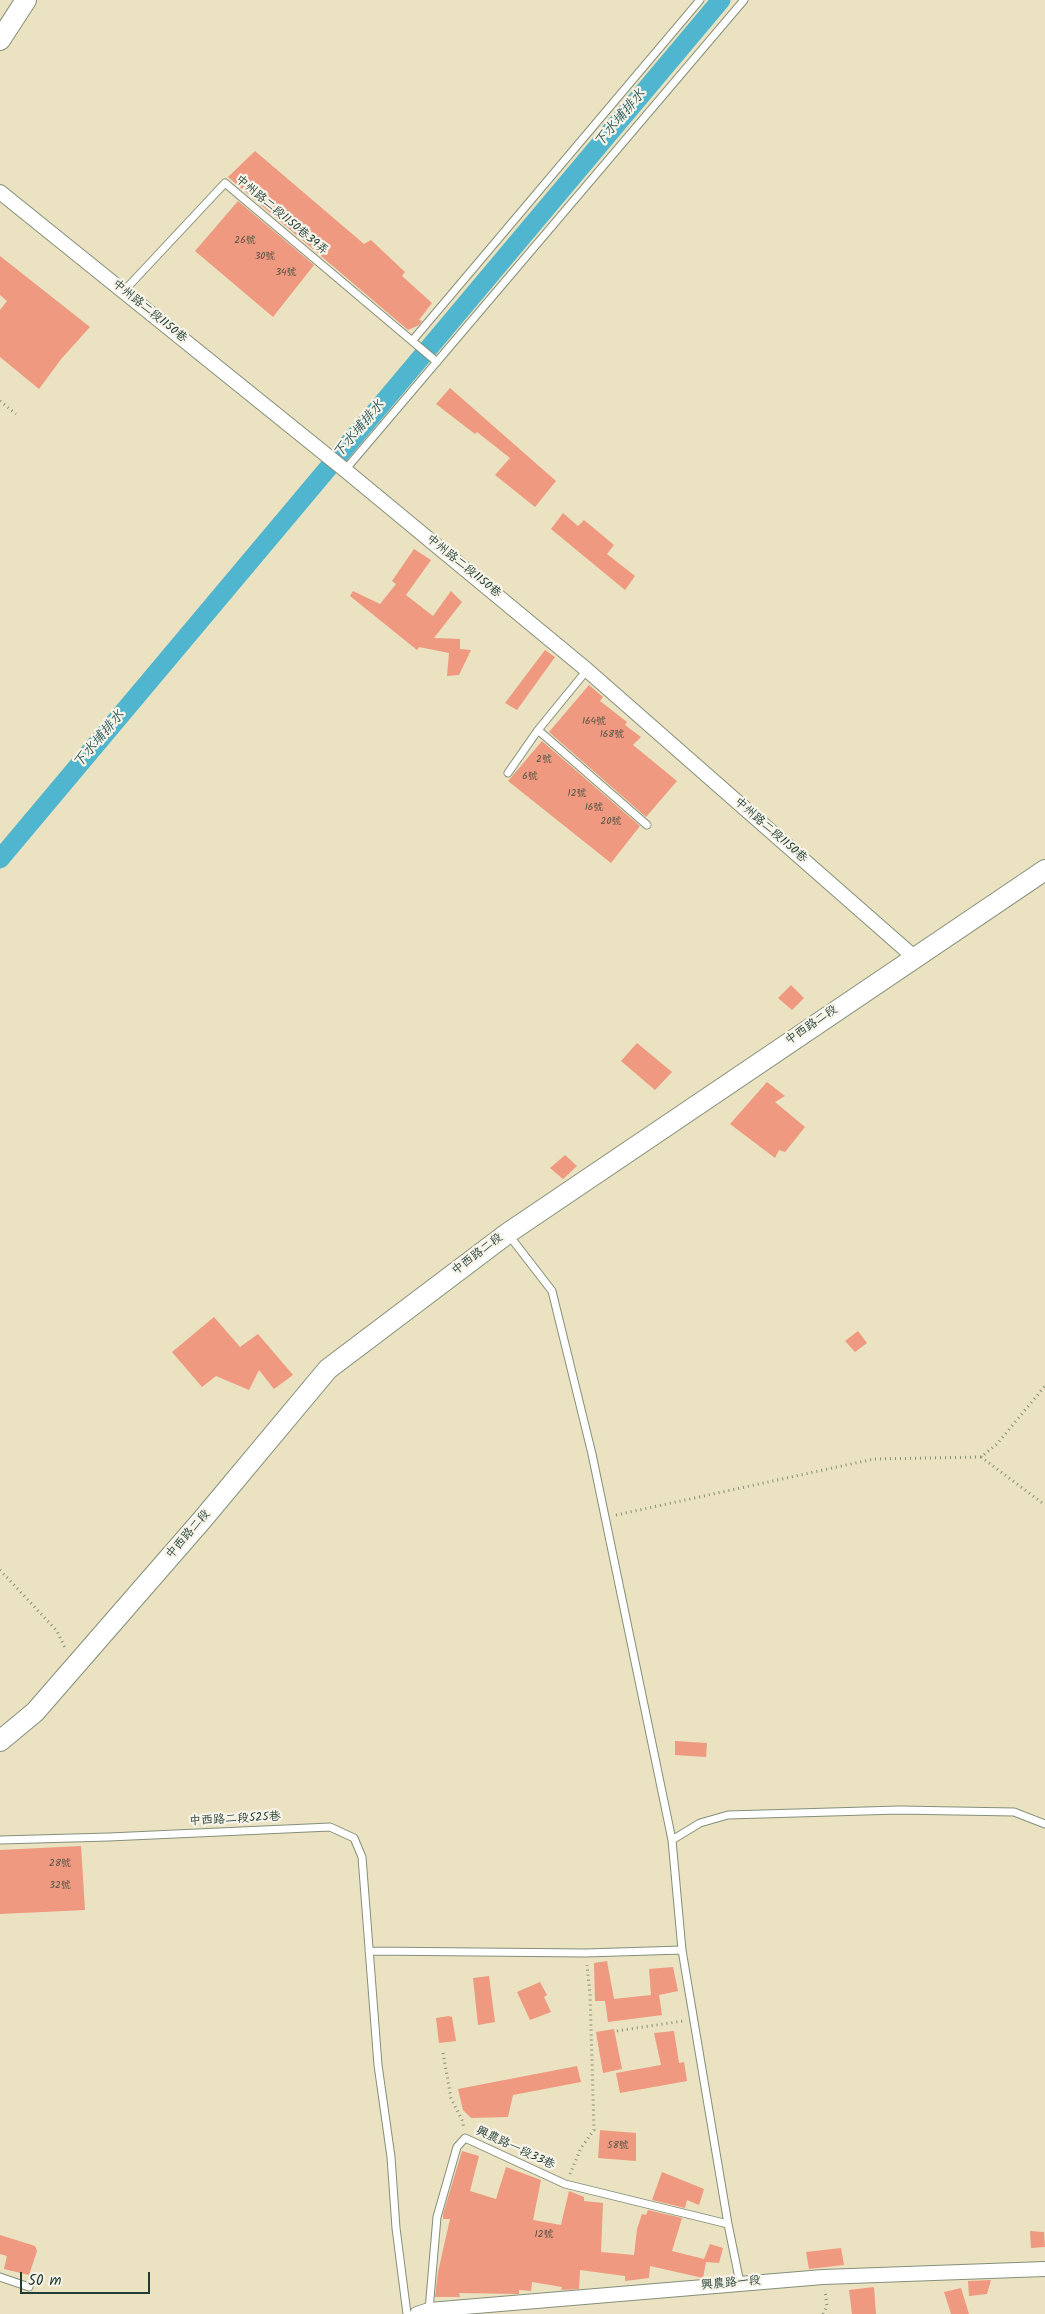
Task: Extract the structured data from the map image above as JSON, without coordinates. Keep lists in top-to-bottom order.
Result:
{
  "streets": {
    "street": ["中州路二段1150巷", "中西路二段", "興農路一段"],
    "lane": ["中州路二段1150巷39弄", "中西路二段525巷", "興農路一段33巷"]
  },
  "crossings": [
    ["中州路二段1150巷39弄", "中州路二段1150巷"],
    ["中州路二段1150巷", "中西路二段"],
    ["興農路一段33巷", "興農路一段"]
  ],
  "water": ["下水埔排水"],
  "house_numbers": [
    "26號",
    "30號",
    "34號",
    "164號",
    "168號",
    "2號",
    "6號",
    "12號",
    "16號",
    "20號",
    "28號",
    "32號",
    "58號",
    "12號"
  ],
  "scale_bar": "50 m"
}
